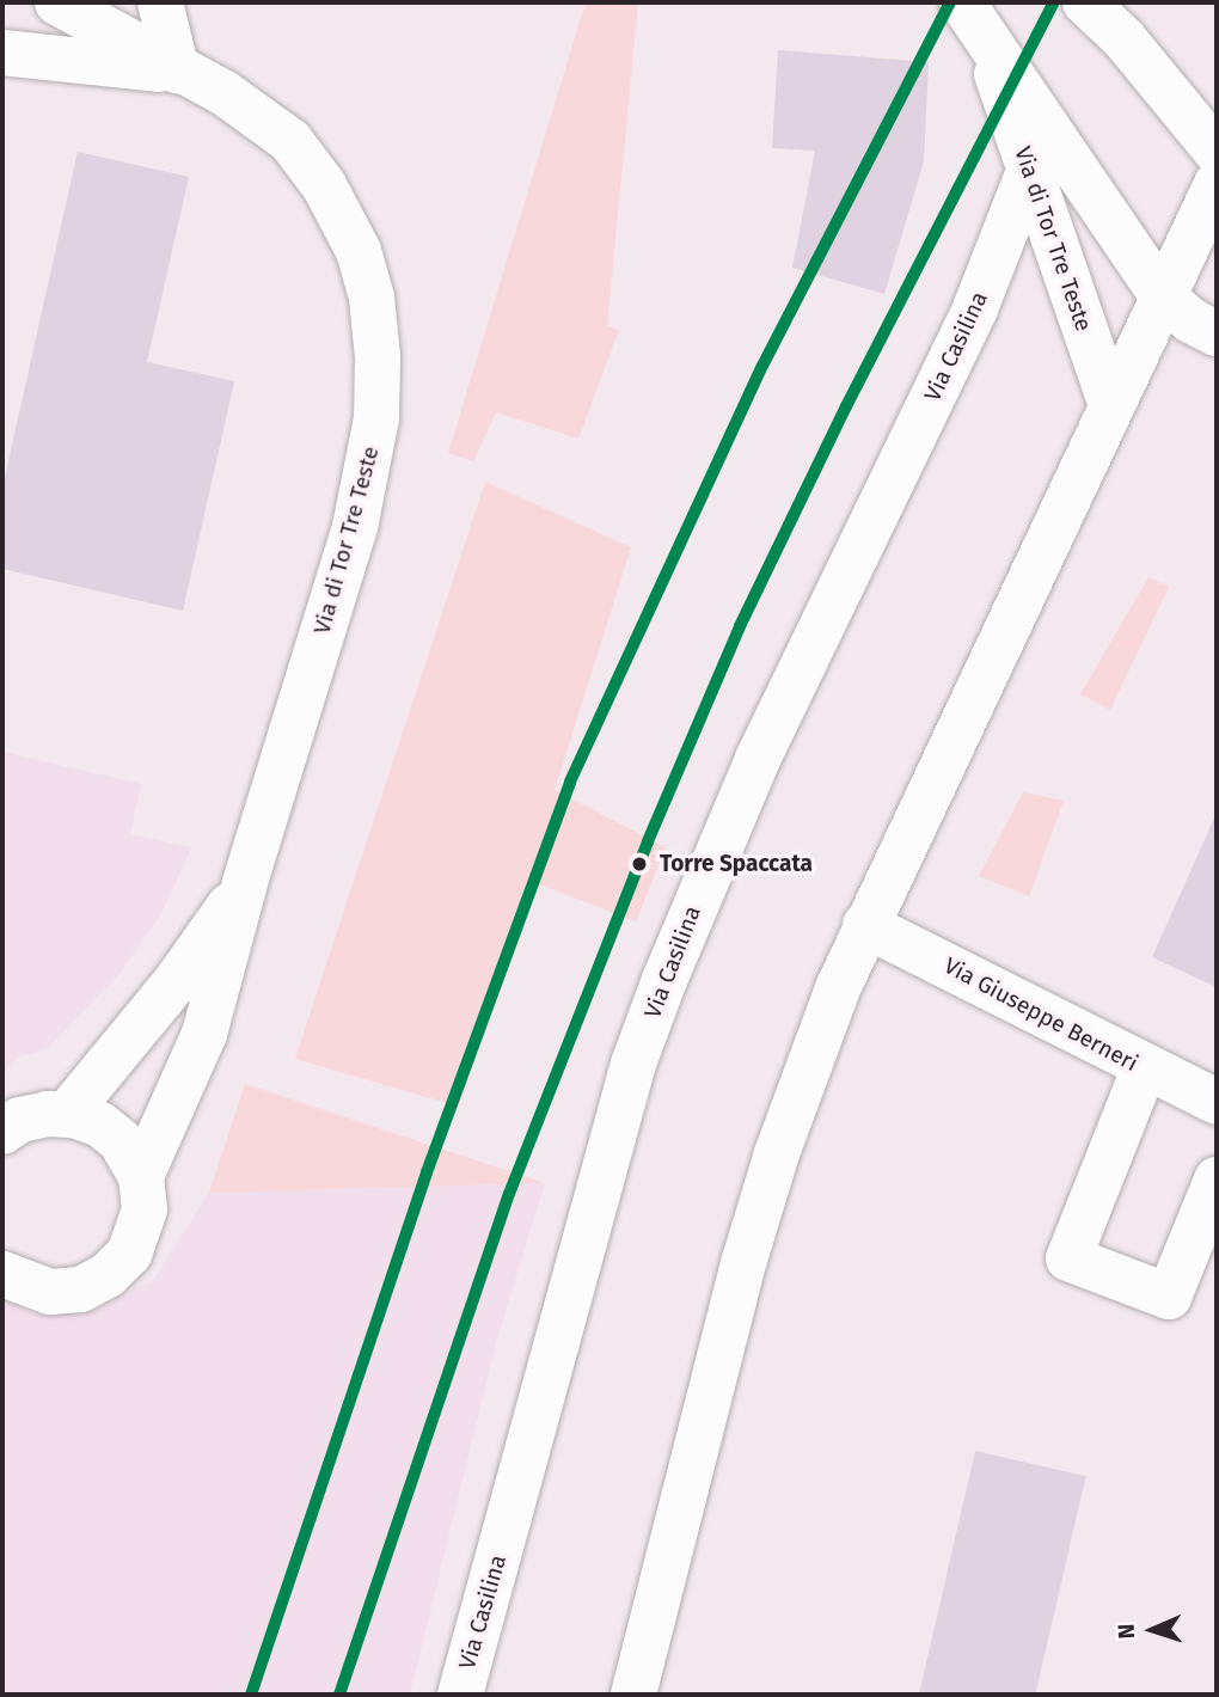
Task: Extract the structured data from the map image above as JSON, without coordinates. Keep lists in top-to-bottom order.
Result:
{
  "streets": {
    "street": ["Via di Tor Tre Teste", "Via Casilina", "Via Giuseppe Berneri"]
  },
  "crossings": [
    ["Via di Tor Tre Teste", "Via Casilina"]
  ],
  "places": ["Torre Spaccata"],
  "north": "left"
}
